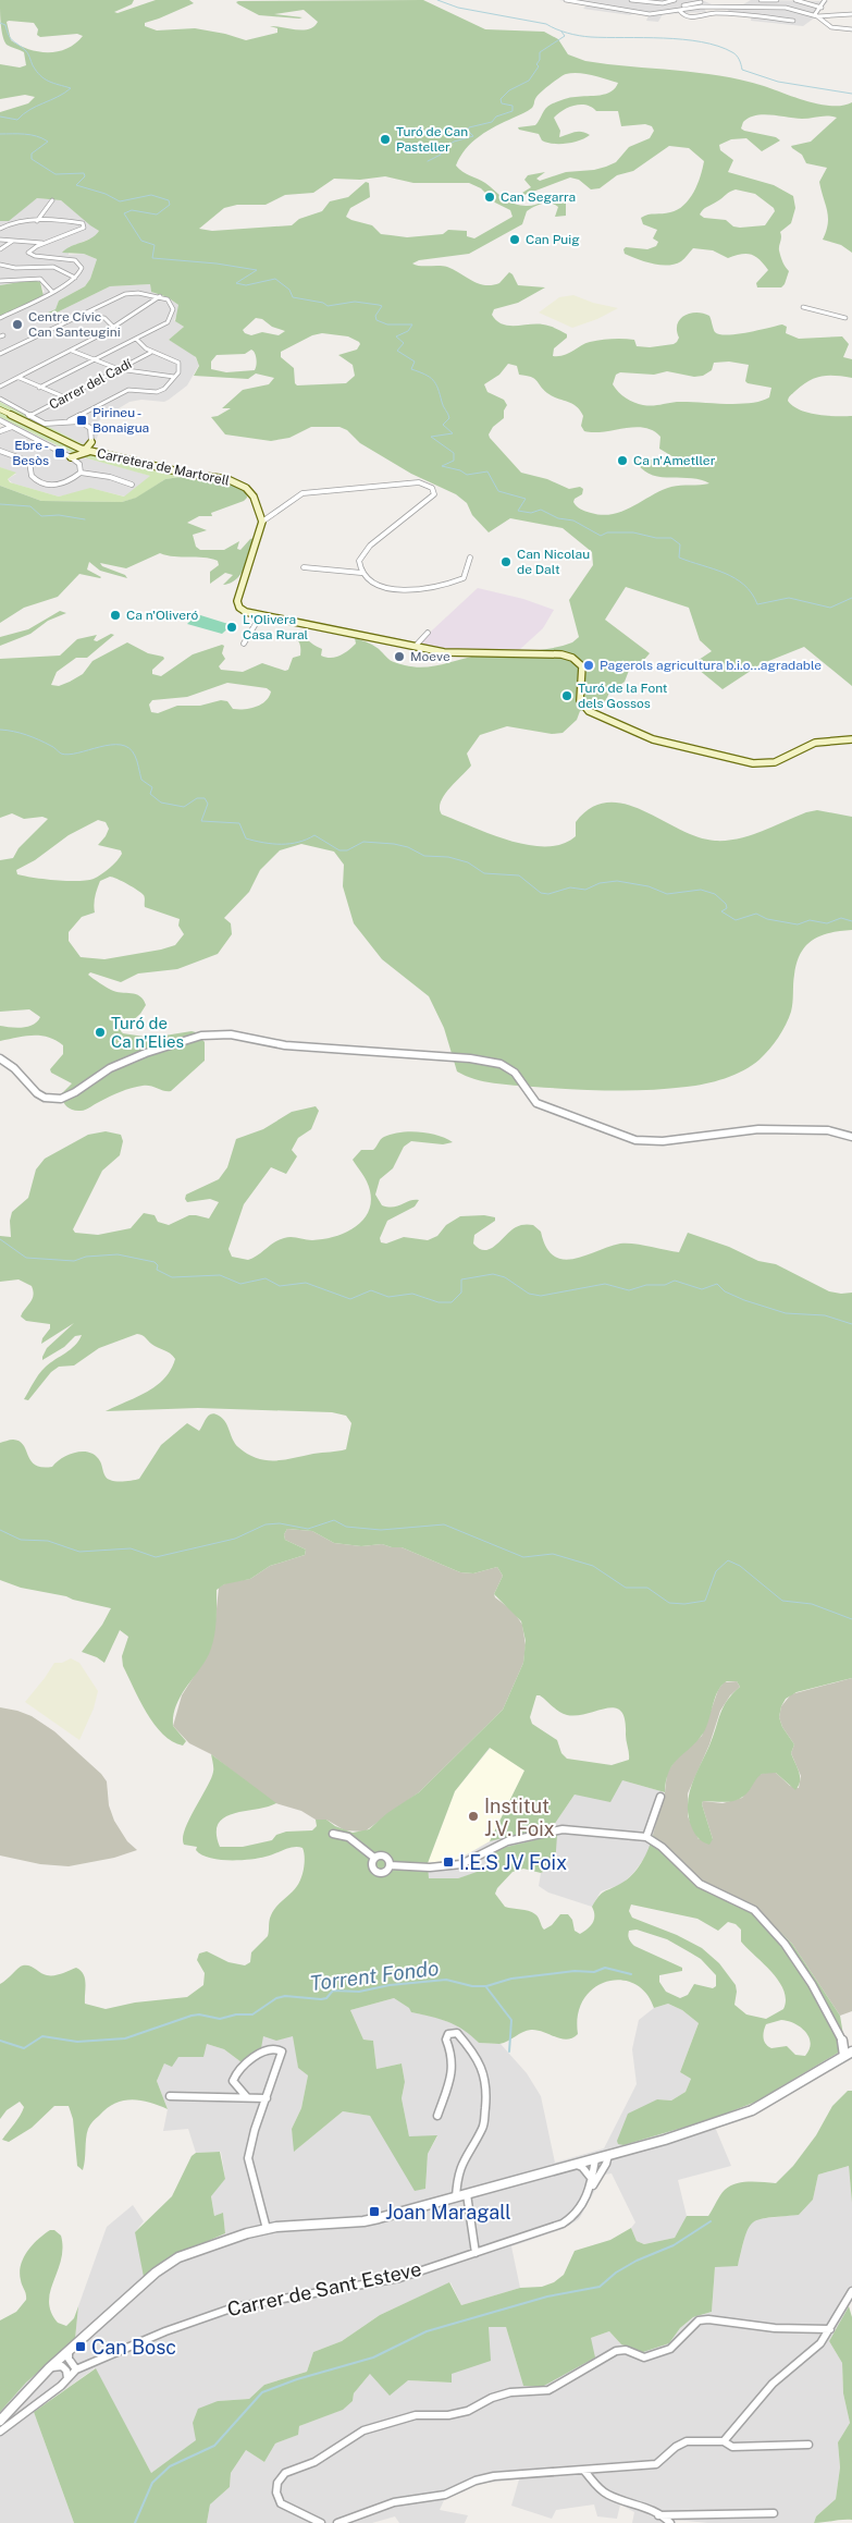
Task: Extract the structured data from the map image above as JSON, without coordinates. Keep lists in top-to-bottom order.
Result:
{
  "streets": {
    "main road": ["Carretera de Martorell"],
    "street": ["Carrer del Cadí", "Carrer de Sant Esteve"]
  },
  "water": ["Torrent Fondo"],
  "places": {
    "other": [
      "Turó de Can Pasteller",
      "Can Segarra",
      "Can Puig",
      "Centre Cívic Can Santeugini",
      "Ca n'Ametller",
      "Can Nicolau de Dalt",
      "Ca n'Oliveró",
      "L'Olivera Casa Rural",
      "Moeve",
      "Pagerols agricultura b.i.o...agradable",
      "Turó de la Font dels Gossos",
      "Turó de Ca n'Elies",
      "Institut J.V. Foix"
    ],
    "transit": [
      "Pirineu - Bonaigua",
      "Ebre - Besòs",
      "I.E.S JV Foix",
      "Joan Maragall",
      "Can Bosc"
    ]
  }
}
